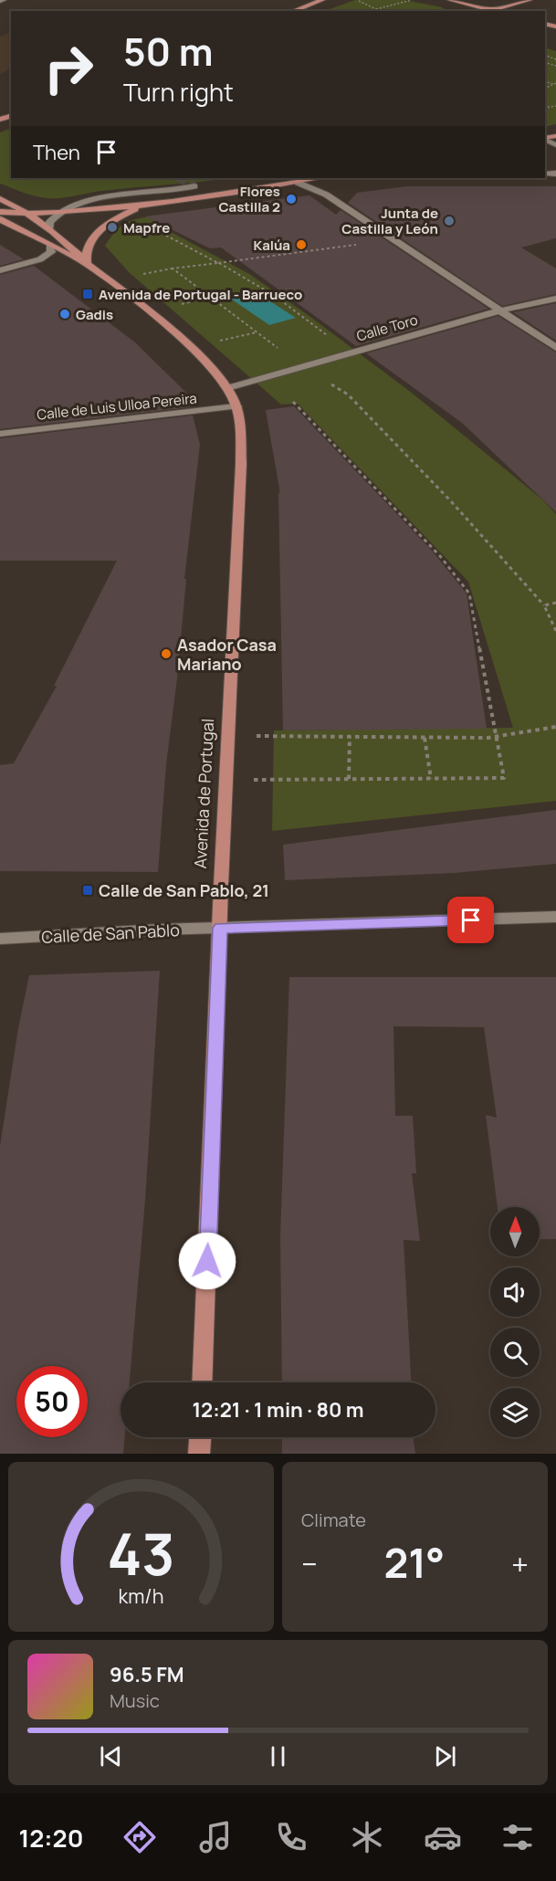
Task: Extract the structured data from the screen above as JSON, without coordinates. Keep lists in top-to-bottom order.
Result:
{
  "streets": {
    "main road": ["Avenida de Portugal"],
    "street": ["Calle Toro", "Calle de Luis Ulloa Pereira", "Calle de San Pablo"]
  },
  "crossings": [
    ["Calle Toro", "Avenida de Portugal"],
    ["Calle de Luis Ulloa Pereira", "Avenida de Portugal"],
    ["Avenida de Portugal", "Calle de San Pablo"]
  ],
  "places": {
    "other": [
      "Flores Castilla 2",
      "Junta de Castilla y León",
      "Mapfre",
      "Kalúa",
      "Gadis",
      "Asador Casa Mariano"
    ],
    "transit": ["Avenida de Portugal - Barrueco", "Calle de San Pablo, 21"]
  },
  "north": "top",
  "page": {
    "turn": ["50 m", "Turn right"],
    "then": "Then",
    "limit": "50",
    "trip": "12:21 · 1 min · 80 m",
    "tile": "Climate",
    "heat": ["−", "21°", "+"],
    "song": ["96.5 FM", "Music"],
    "tabs": "12:20",
    "gauge": ["43", "km/h"]
  }
}
